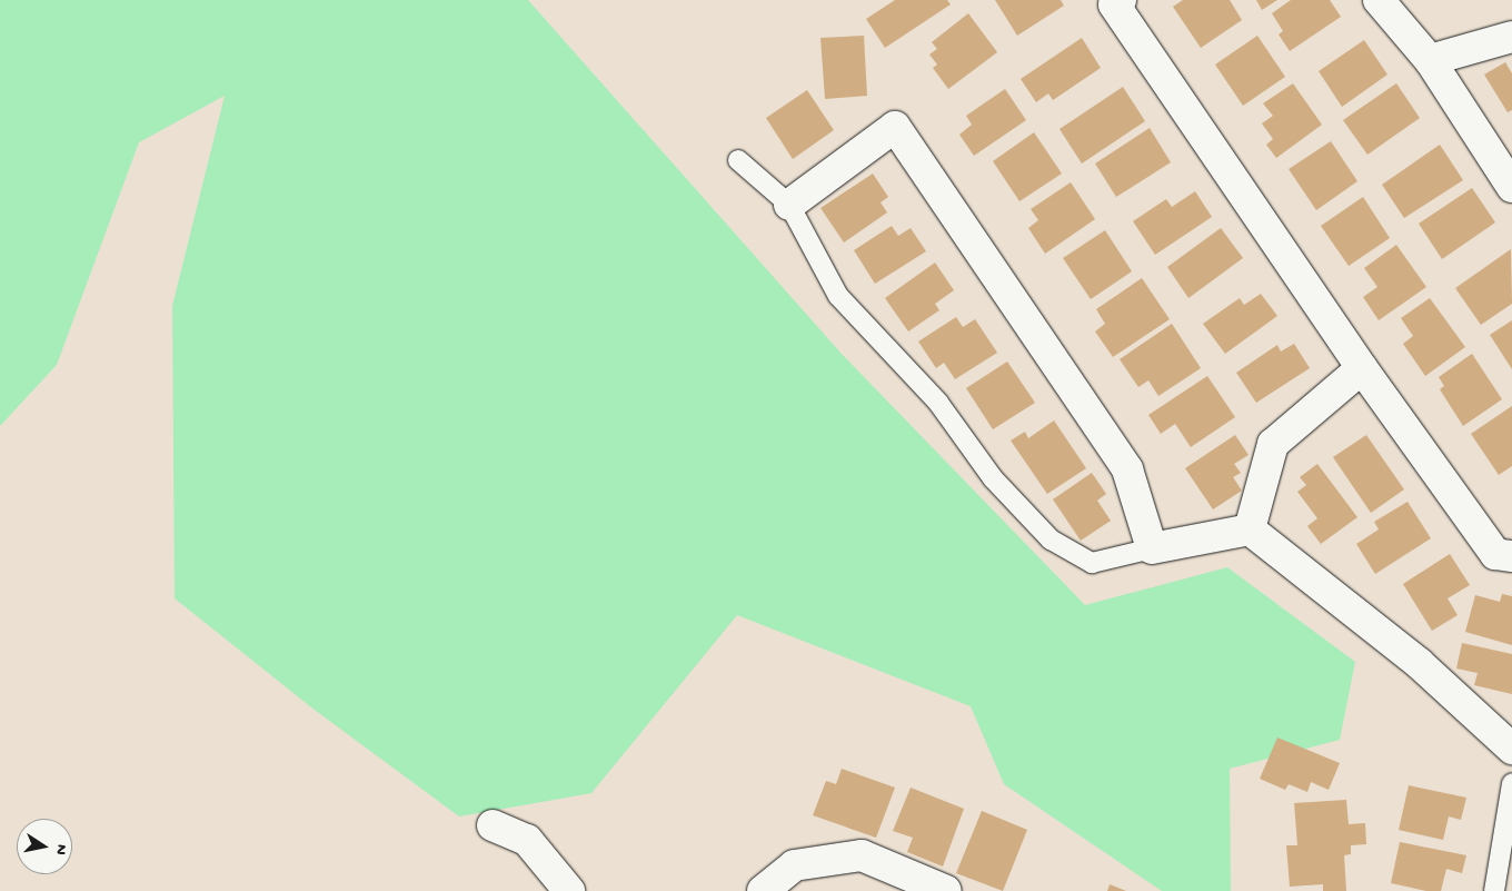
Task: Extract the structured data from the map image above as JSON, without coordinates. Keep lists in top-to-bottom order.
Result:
{
  "north": "right"
}
